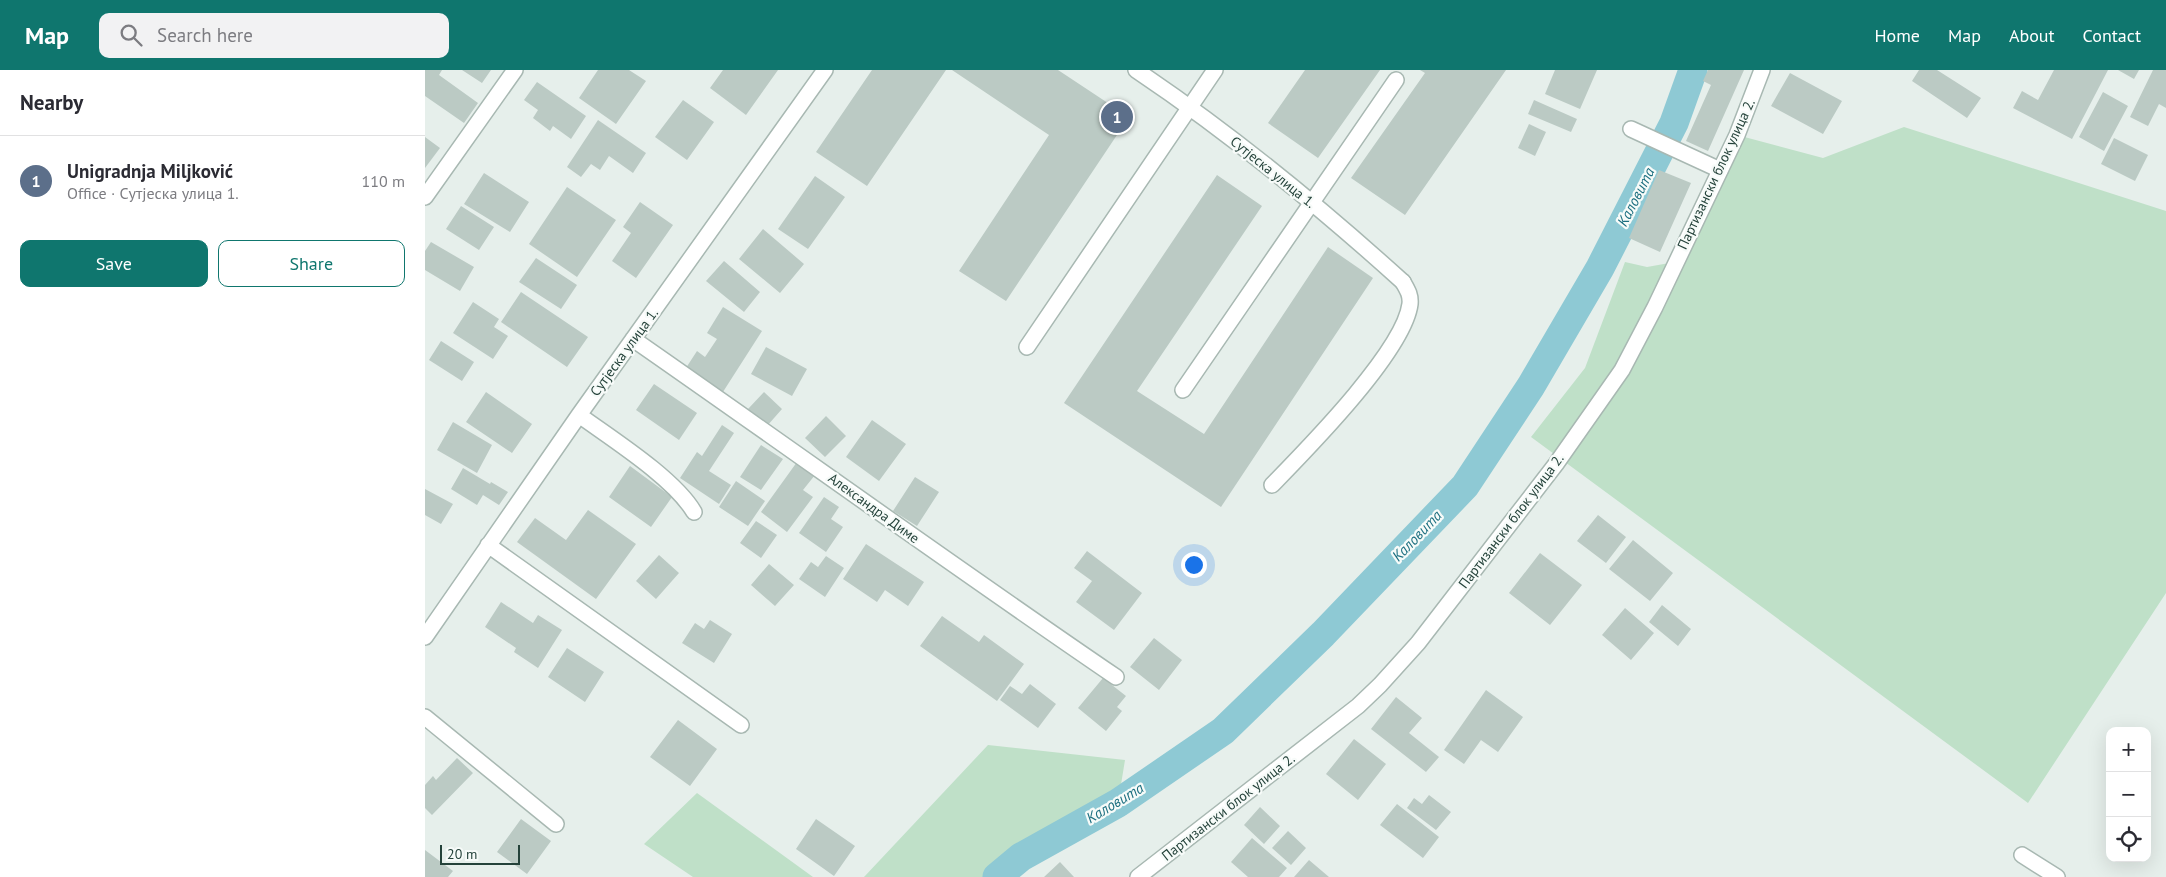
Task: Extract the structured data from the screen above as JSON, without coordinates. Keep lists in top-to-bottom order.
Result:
{
  "streets": {
    "street": ["Сутјеска улица 1.", "Партизански блок улица 2.", "Александра Диме"]
  },
  "crossings": [
    ["Сутјеска улица 1.", "Александра Диме"]
  ],
  "water": ["Каловита"],
  "scale_bar": "20 m",
  "page": {
    "header": "Map",
    "search": "Search here",
    "nav": [
      "Home",
      "Map",
      "About",
      "Contact"
    ],
    "heading": "Nearby",
    "pins": "1",
    "list": [
      {
        "mark": "1",
        "name": "Unigradnja Miljković",
        "note": "Office · Сутјеска улица 1.",
        "value": "110 m"
      }
    ],
    "buttons": ["Save", "Share"],
    "map_buttons": ["+", "−"],
    "scale": "20 m"
  }
}
